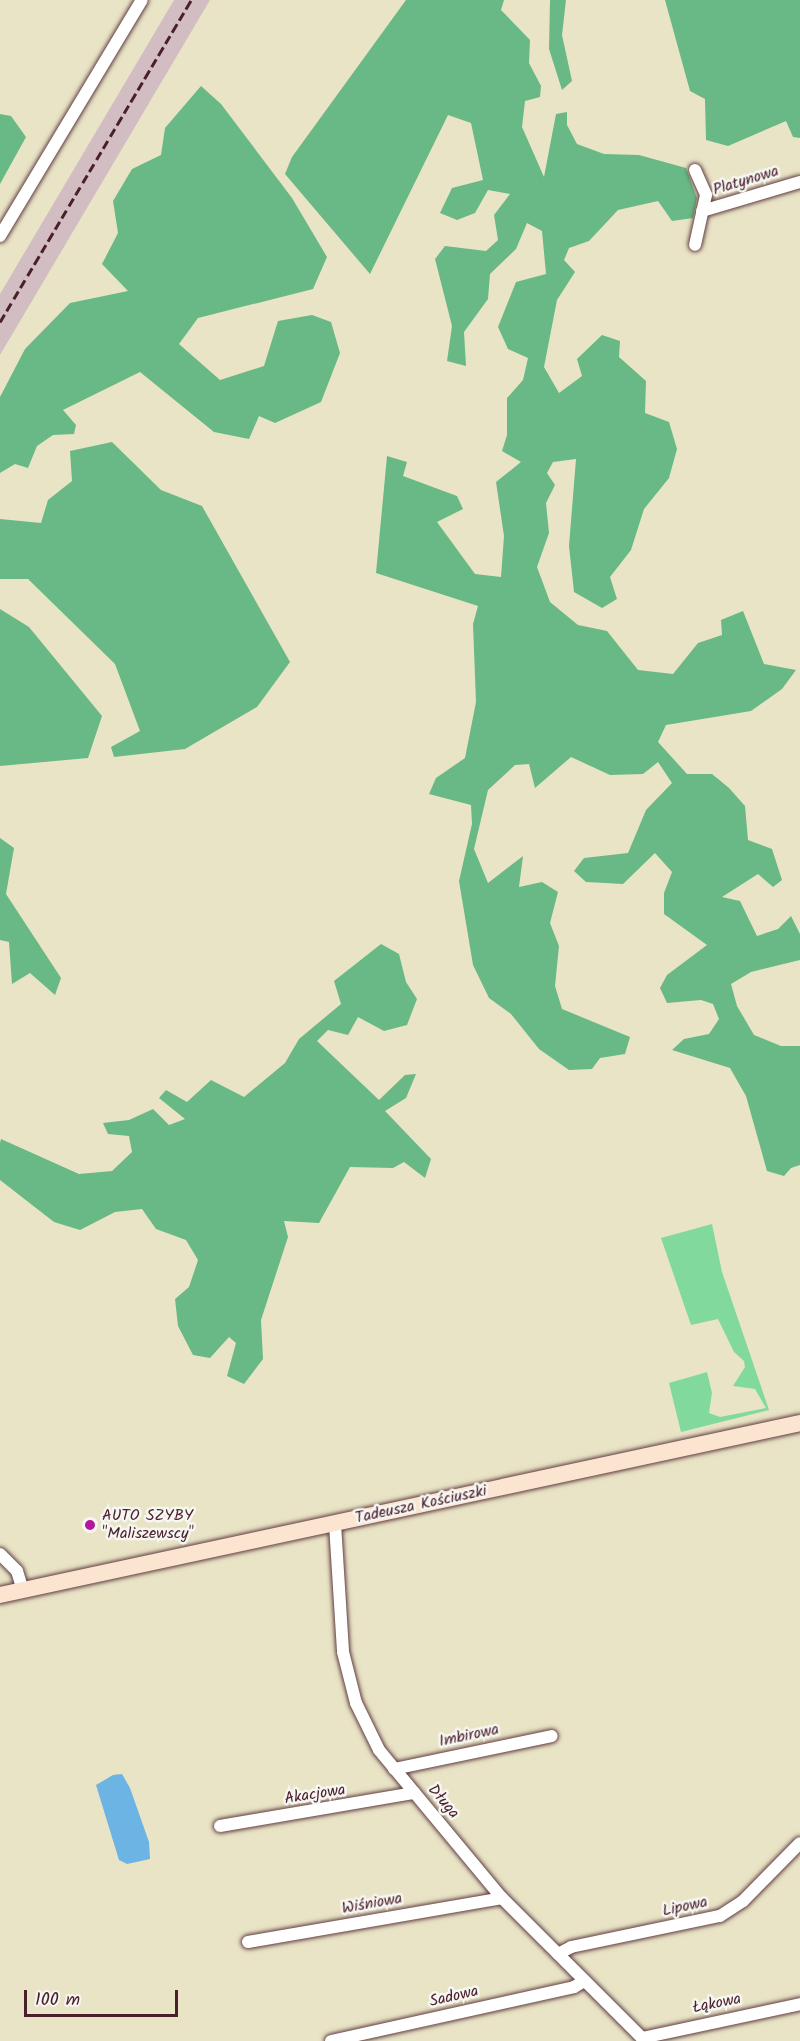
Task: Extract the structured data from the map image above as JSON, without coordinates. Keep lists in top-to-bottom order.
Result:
{
  "streets": {
    "main road": ["Tadeusza Kościuszki"],
    "street": [
      "Platynowa",
      "Imbirowa",
      "Akacjowa",
      "Długa",
      "Wiśniowa",
      "Lipowa",
      "Sadowa",
      "Łąkowa"
    ]
  },
  "crossings": [
    ["Tadeusza Kościuszki", "Długa"],
    ["Imbirowa", "Długa"],
    ["Akacjowa", "Długa"],
    ["Długa", "Wiśniowa"],
    ["Długa", "Lipowa"],
    ["Długa", "Sadowa"],
    ["Długa", "Łąkowa"]
  ],
  "places": ["AUTO SZYBY \"Maliszewscy\""],
  "scale_bar": "100 m"
}
